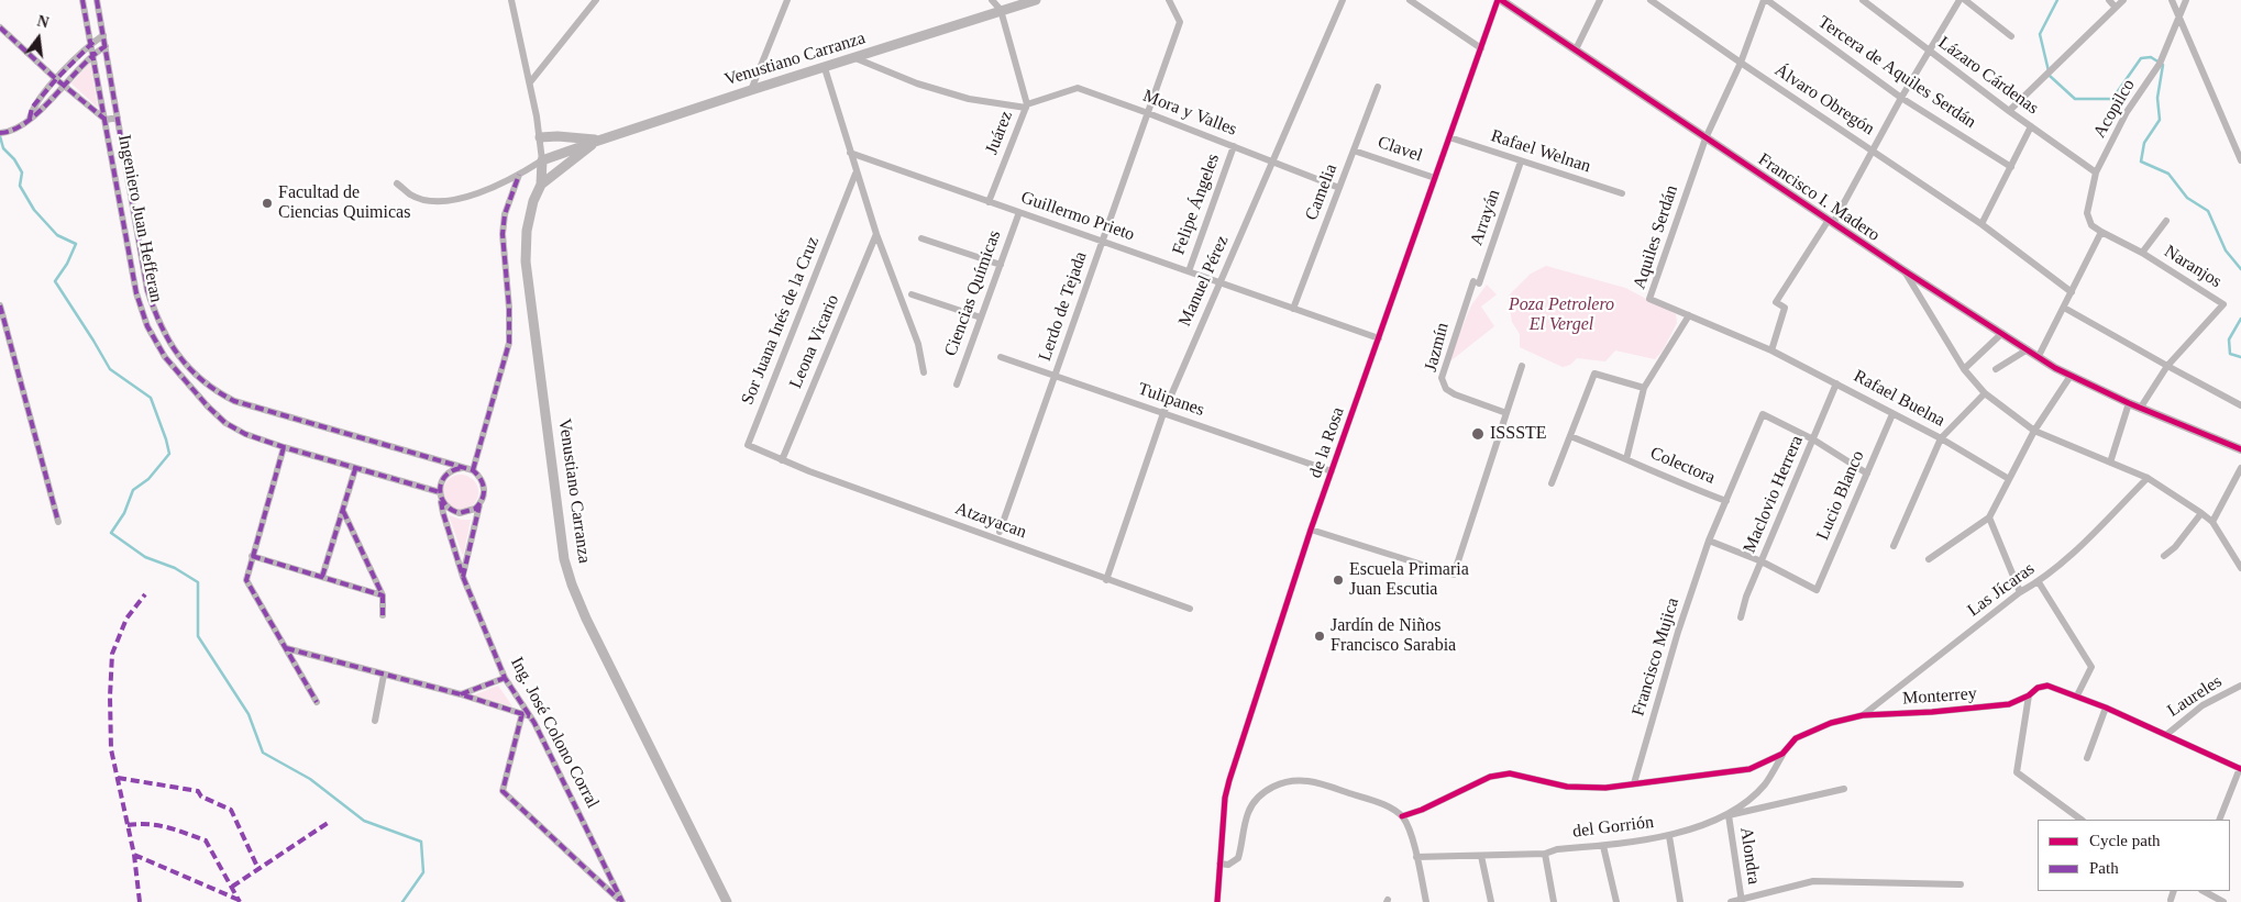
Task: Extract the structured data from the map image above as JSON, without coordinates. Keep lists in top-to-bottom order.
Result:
{
  "streets": {
    "main road": ["Venustiano Carranza"],
    "street": [
      "Tercera de Aquiles Serdán",
      "Lázaro Cárdenas",
      "Álvaro Obregón",
      "Acopilco",
      "Mora y Valles",
      "Juárez",
      "Clavel",
      "Rafael Welnan",
      "Camelia",
      "Francisco I. Madero",
      "Felipe Ángeles",
      "Guillermo Prieto",
      "Arrayán",
      "Ingeniero Juan Hefferan",
      "Aquiles Serdán",
      "Naranjos",
      "Manuel Pérez",
      "Ciencias Químicas",
      "Lerdo de Tejada",
      "Sor Juana Inés de la Cruz",
      "Leona Vicario",
      "Jazmín",
      "Rafael Buelna",
      "Tulipanes",
      "de la Rosa",
      "Colectora",
      "Maclovio Herrera",
      "Lucio Blanco",
      "Atzayacan",
      "Las Jícaras",
      "Francisco Mujica",
      "Monterrey",
      "Laureles",
      "Ing. José Colono Corral",
      "del Gorrión",
      "Alondra"
    ]
  },
  "crossings": [
    ["Venustiano Carranza", "Juárez"],
    ["Tercera de Aquiles Serdán", "Aquiles Serdán"],
    ["Lázaro Cárdenas", "Acopilco"],
    ["Álvaro Obregón", "Aquiles Serdán"],
    ["Acopilco", "Naranjos"],
    ["Mora y Valles", "Juárez"],
    ["Mora y Valles", "Camelia"],
    ["Mora y Valles", "Felipe Ángeles"],
    ["Mora y Valles", "Manuel Pérez"],
    ["Mora y Valles", "Lerdo de Tejada"],
    ["Juárez", "Guillermo Prieto"],
    ["Clavel", "Camelia"],
    ["Clavel", "de la Rosa"],
    ["Rafael Welnan", "Arrayán"],
    ["Rafael Welnan", "de la Rosa"],
    ["Camelia", "Guillermo Prieto"],
    ["Francisco I. Madero", "Aquiles Serdán"],
    ["Francisco I. Madero", "Naranjos"],
    ["Francisco I. Madero", "de la Rosa"],
    ["Felipe Ángeles", "Guillermo Prieto"],
    ["Guillermo Prieto", "Manuel Pérez"],
    ["Guillermo Prieto", "Ciencias Químicas"],
    ["Guillermo Prieto", "Lerdo de Tejada"],
    ["Guillermo Prieto", "de la Rosa"],
    ["Arrayán", "Jazmín"],
    ["Ingeniero Juan Hefferan", "Ing. José Colono Corral"],
    ["Aquiles Serdán", "Rafael Buelna"],
    ["Manuel Pérez", "Tulipanes"],
    ["Manuel Pérez", "Atzayacan"],
    ["Lerdo de Tejada", "Tulipanes"],
    ["Sor Juana Inés de la Cruz", "Leona Vicario"],
    ["Sor Juana Inés de la Cruz", "Atzayacan"],
    ["Leona Vicario", "Atzayacan"],
    ["Rafael Buelna", "Maclovio Herrera"],
    ["Rafael Buelna", "Lucio Blanco"],
    ["Tulipanes", "de la Rosa"],
    ["Colectora", "Francisco Mujica"],
    ["Maclovio Herrera", "Lucio Blanco"],
    ["Maclovio Herrera", "Francisco Mujica"],
    ["Lucio Blanco", "Francisco Mujica"],
    ["Las Jícaras", "Monterrey"],
    ["Francisco Mujica", "Monterrey"],
    ["Monterrey", "Laureles"],
    ["Monterrey", "del Gorrión"],
    ["del Gorrión", "Alondra"]
  ],
  "parks": ["Poza Petrolero El Vergel"],
  "places": [
    "Facultad de Ciencias Quimicas",
    "ISSSTE",
    "Escuela Primaria Juan Escutia",
    "Jardín de Niños Francisco Sarabia"
  ],
  "legend": ["Cycle path", "Path"],
  "north": "top"
}
